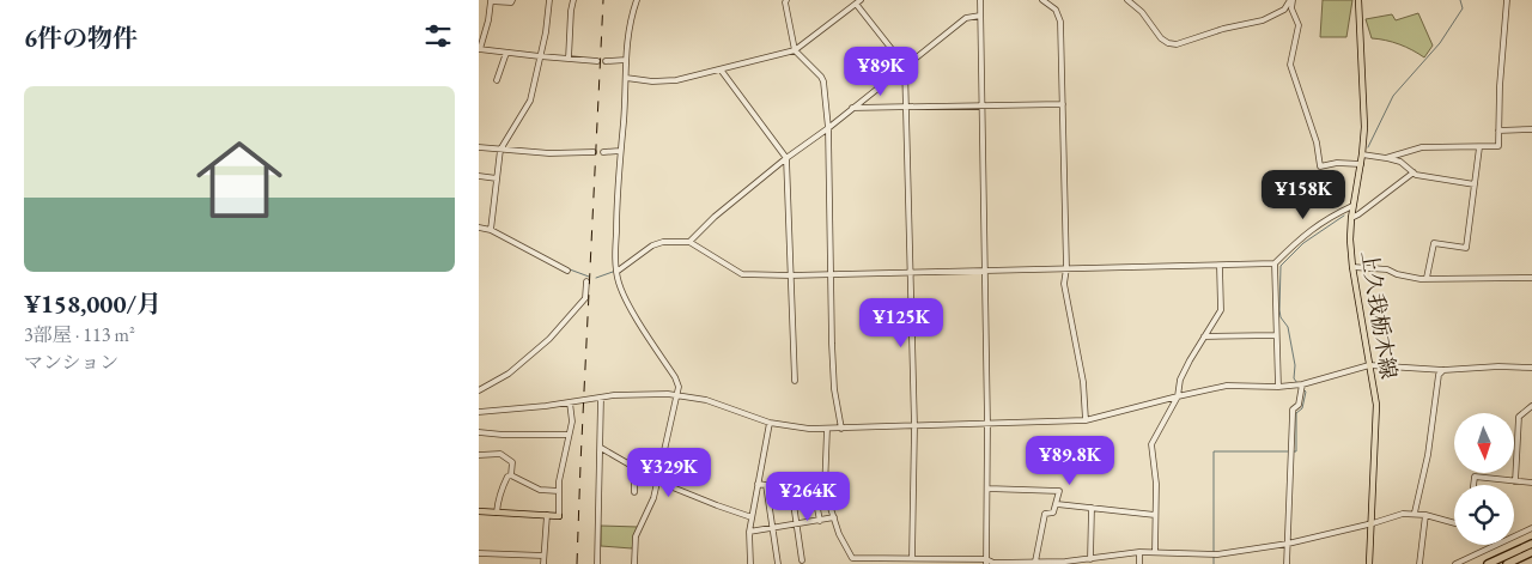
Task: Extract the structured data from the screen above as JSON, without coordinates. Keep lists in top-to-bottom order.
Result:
{
  "streets": {
    "main road": ["上久我栃木線"]
  },
  "north": "bottom",
  "page": {
    "heading": "6件の物件",
    "price": [
      "¥89K",
      "¥158K",
      "¥125K",
      "¥89.8K",
      "¥329K",
      "¥264K"
    ],
    "list": [
      {
        "name": "¥158,000/月",
        "note": "3部屋 · 113 m² · マンション"
      }
    ]
  }
}
